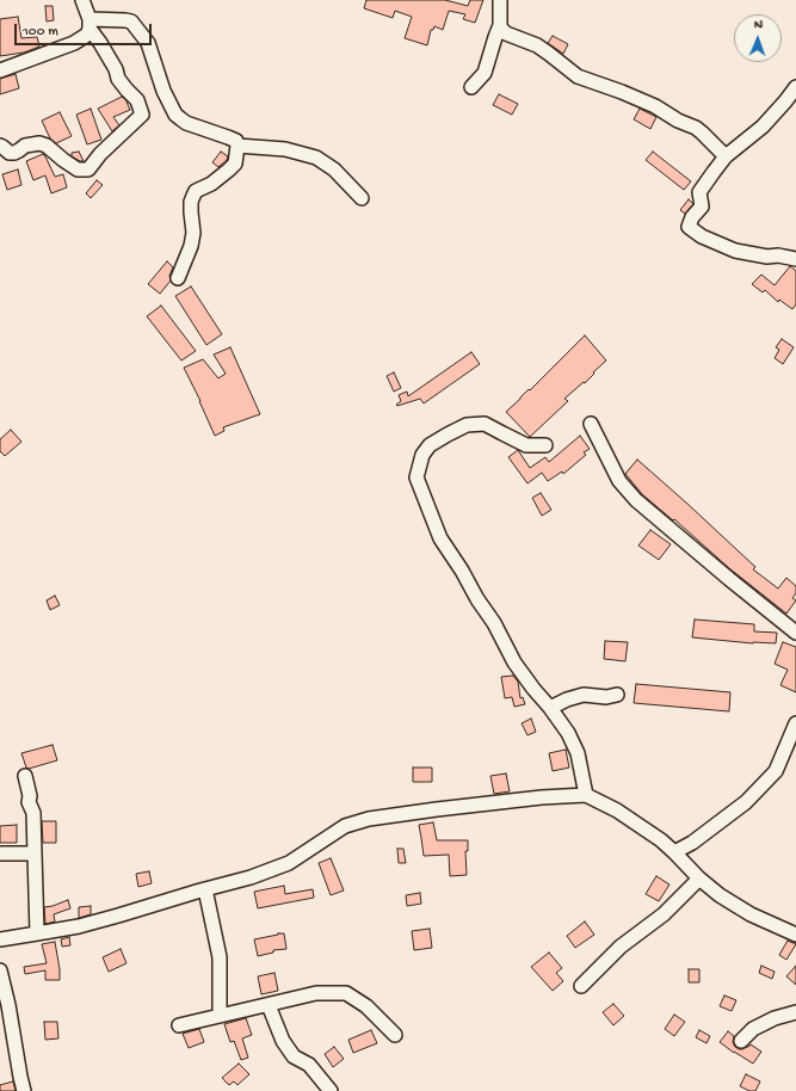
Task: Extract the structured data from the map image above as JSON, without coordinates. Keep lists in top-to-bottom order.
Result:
{
  "scale_bar": "100 m",
  "north": "top"
}
